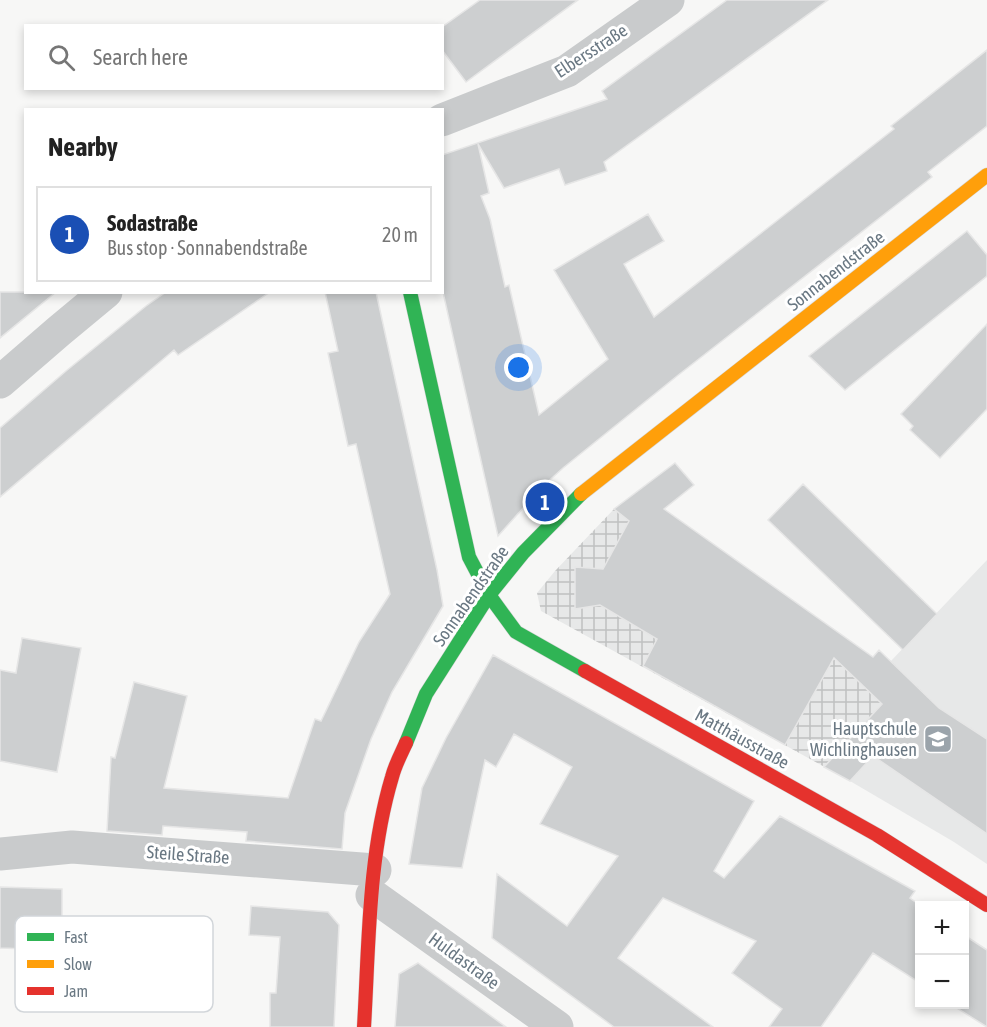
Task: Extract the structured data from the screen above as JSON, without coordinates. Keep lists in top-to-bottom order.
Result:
{
  "streets": {
    "street": [
      "Elbersstraße",
      "Sonnabendstraße",
      "Matthäusstraße",
      "Steile Straße",
      "Huldastraße"
    ]
  },
  "crossings": [
    ["Sonnabendstraße", "Matthäusstraße"],
    ["Sonnabendstraße", "Steile Straße"],
    ["Sonnabendstraße", "Huldastraße"],
    ["Steile Straße", "Huldastraße"]
  ],
  "places": {
    "school or university": ["Hauptschule Wichlinghausen"]
  },
  "legend": ["Fast", "Slow", "Jam"],
  "page": {
    "search": "Search here",
    "heading": "Nearby",
    "list": [
      {
        "mark": "1",
        "name": "Sodastraße",
        "note": "Bus stop · Sonnabendstraße",
        "value": "20 m"
      }
    ],
    "pins": "1",
    "map_buttons": ["+", "−"]
  }
}
